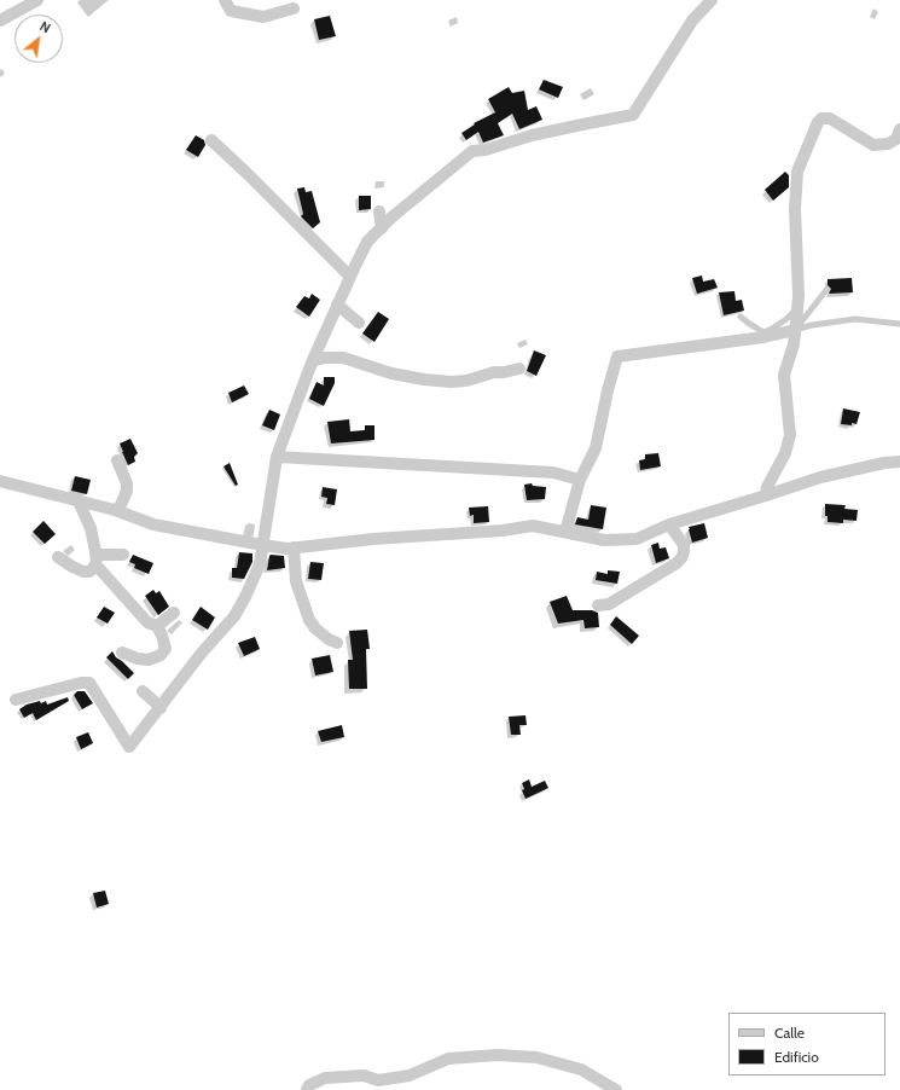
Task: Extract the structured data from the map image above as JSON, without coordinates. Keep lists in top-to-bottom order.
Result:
{
  "legend": ["Calle", "Edificio"],
  "north": "top right"
}
